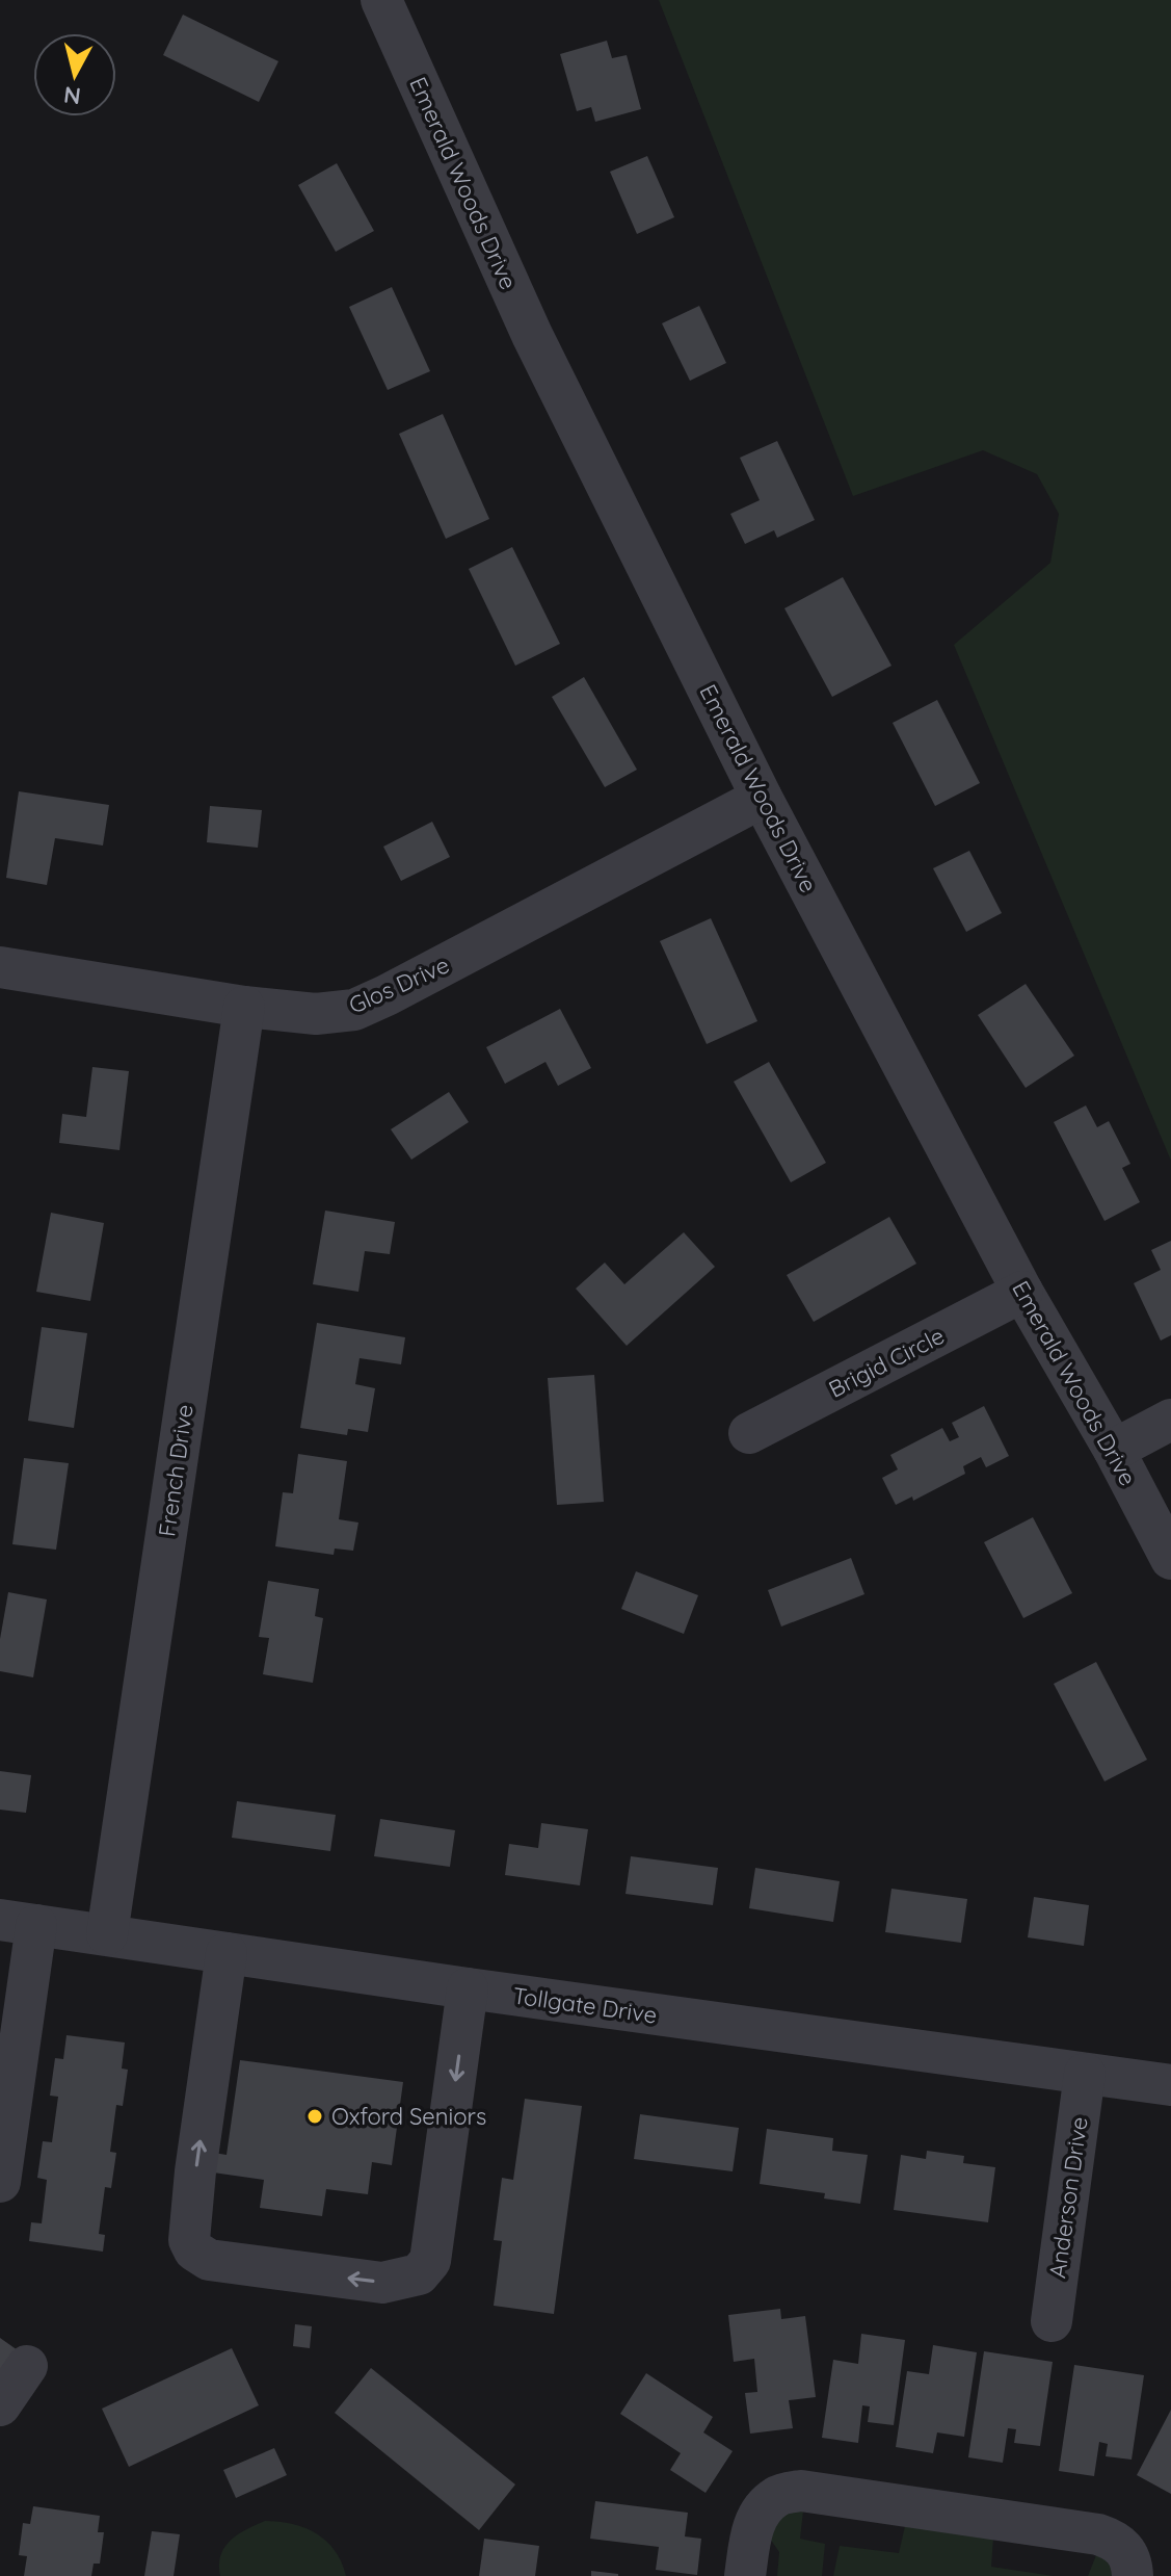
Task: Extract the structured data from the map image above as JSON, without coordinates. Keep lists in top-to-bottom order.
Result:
{
  "streets": {
    "street": [
      "Emerald Woods Drive",
      "Glos Drive",
      "Brigid Circle",
      "French Drive",
      "Tollgate Drive",
      "Anderson Drive"
    ]
  },
  "crossings": [
    ["Emerald Woods Drive", "Glos Drive"],
    ["Emerald Woods Drive", "Brigid Circle"],
    ["Glos Drive", "French Drive"],
    ["French Drive", "Tollgate Drive"],
    ["Tollgate Drive", "Anderson Drive"]
  ],
  "places": ["Oxford Seniors"],
  "north": "bottom"
}
